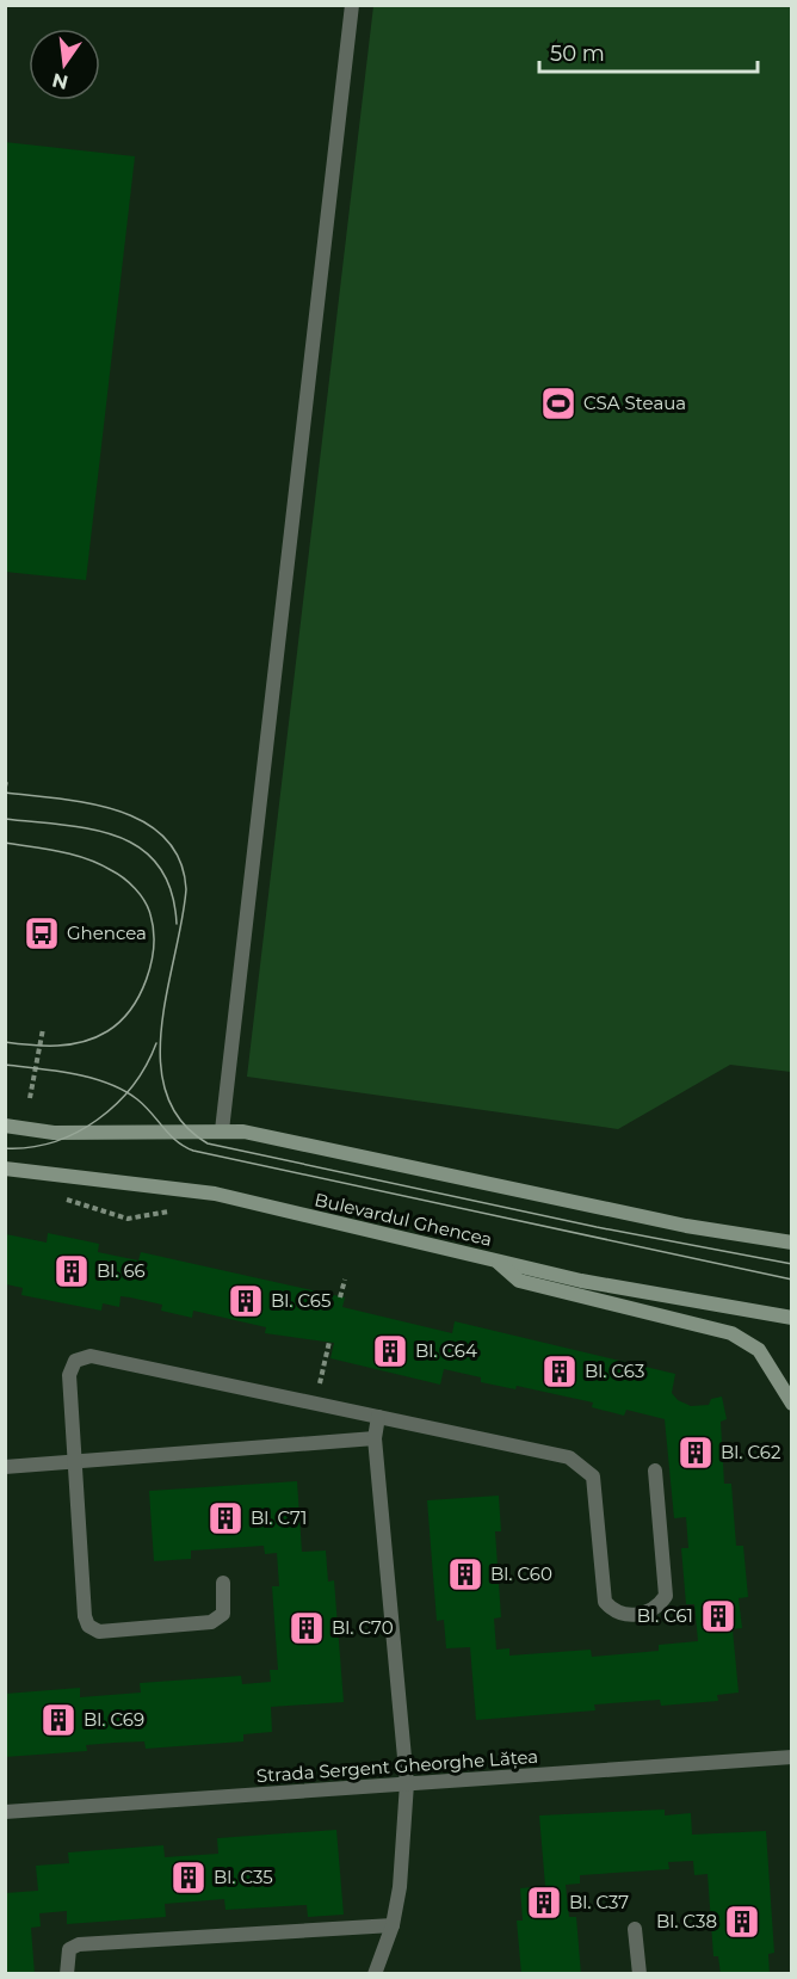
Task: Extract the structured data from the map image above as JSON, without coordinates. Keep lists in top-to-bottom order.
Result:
{
  "streets": {
    "main road": ["Bulevardul Ghencea"],
    "street": ["Strada Sergent Gheorghe Lățea"]
  },
  "places": {
    "sports": ["CSA Steaua"],
    "bus stop": ["Ghencea"],
    "building": [
      "Bl. 66",
      "Bl. C65",
      "Bl. C64",
      "Bl. C63",
      "Bl. C62",
      "Bl. C71",
      "Bl. C60",
      "Bl. C61",
      "Bl. C70",
      "Bl. C69",
      "Bl. C35",
      "Bl. C37",
      "Bl. C38"
    ]
  },
  "scale_bar": "50 m",
  "north": "bottom"
}
